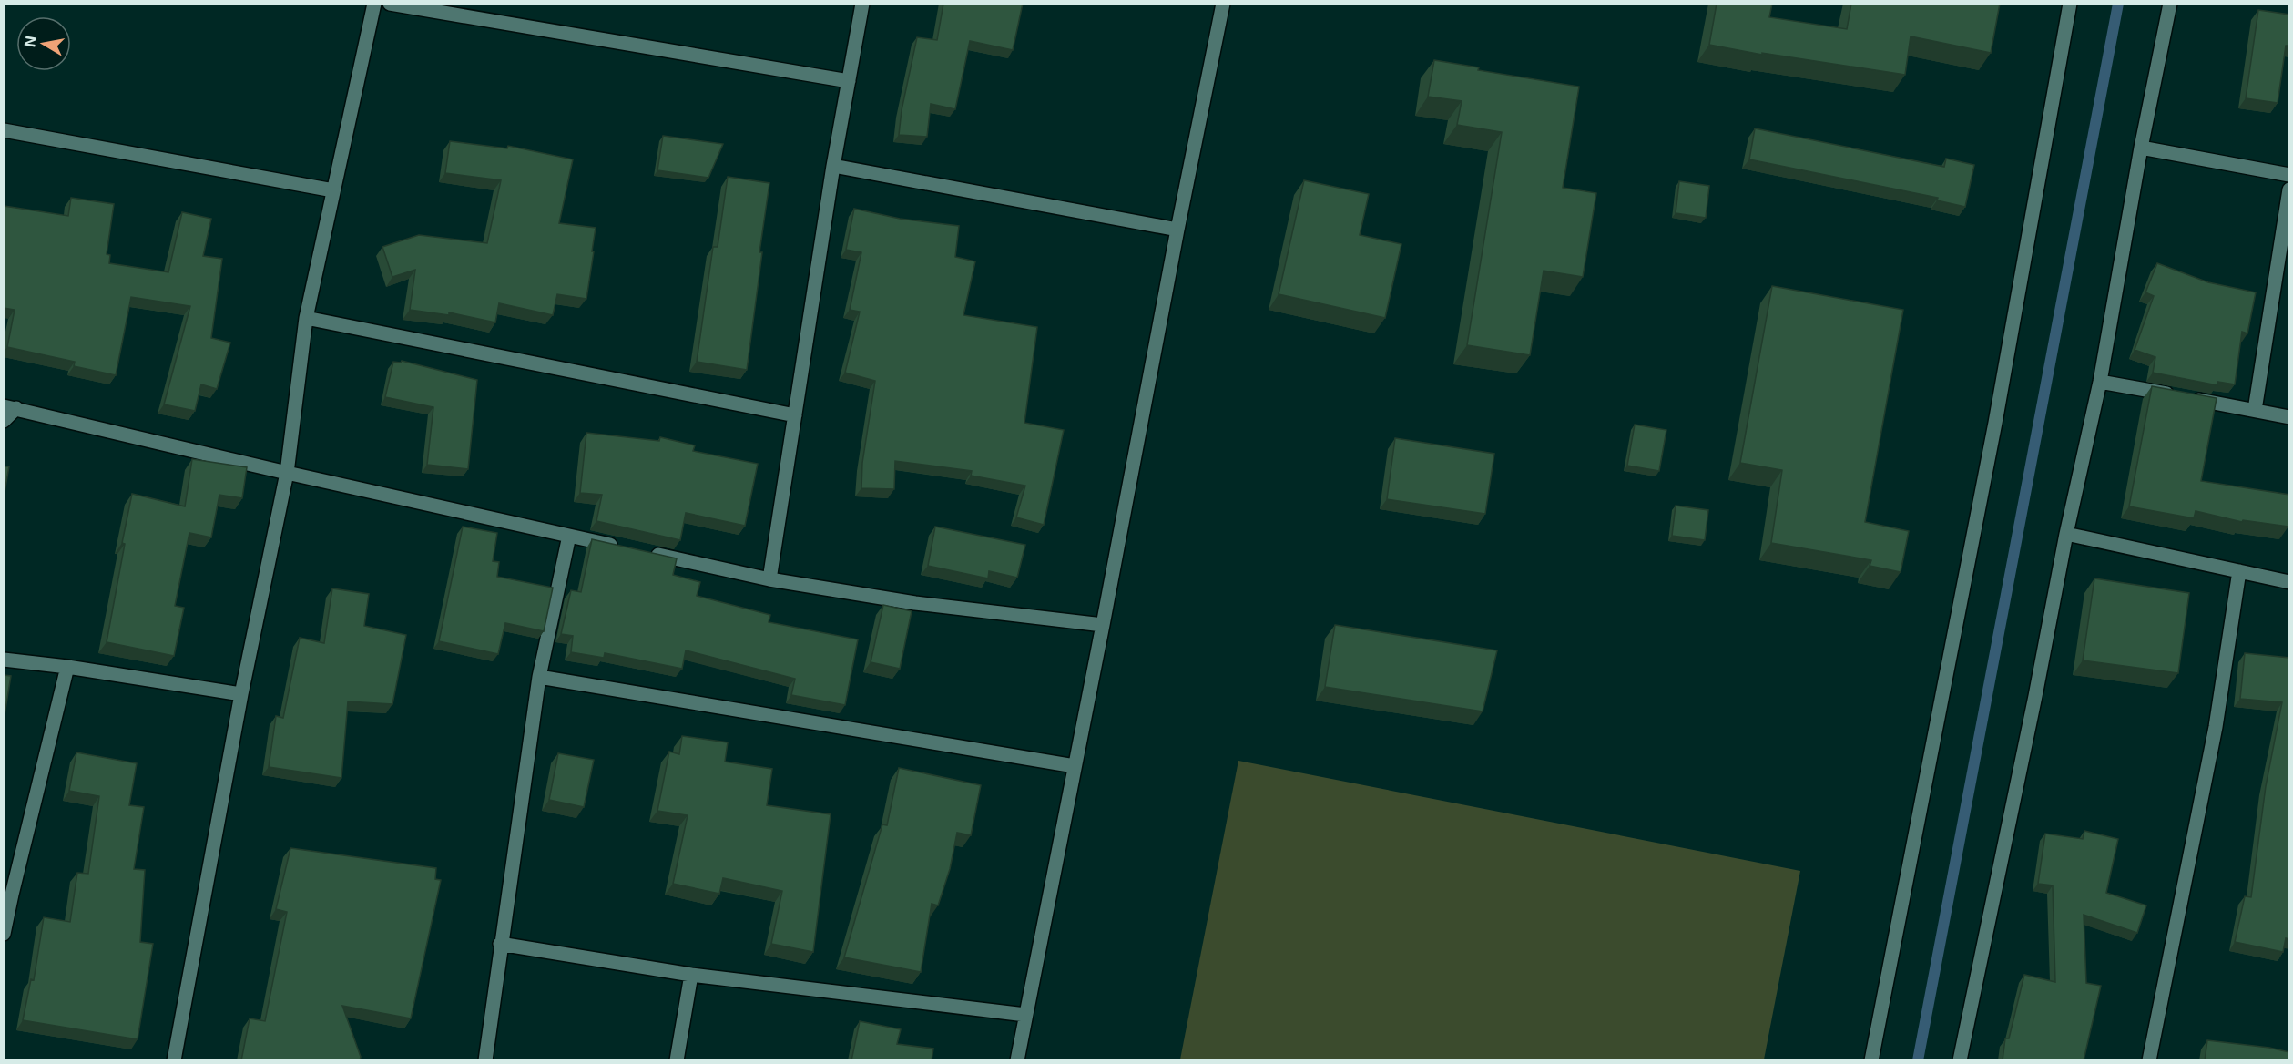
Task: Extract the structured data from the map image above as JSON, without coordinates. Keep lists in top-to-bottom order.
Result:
{
  "north": "left"
}
